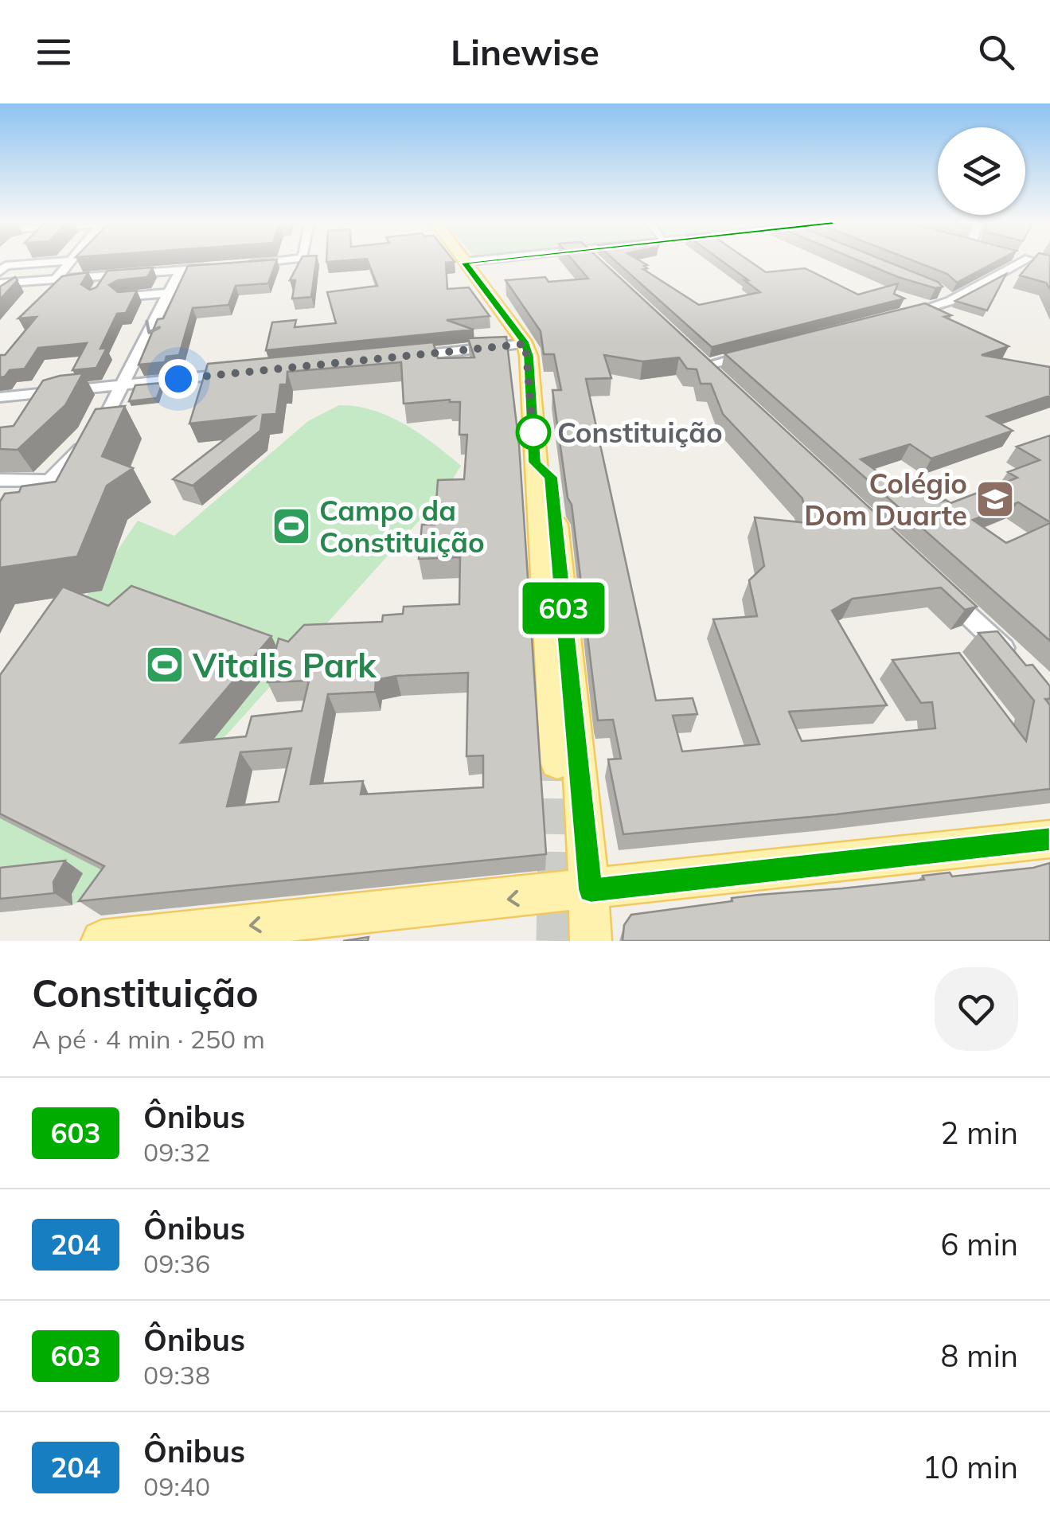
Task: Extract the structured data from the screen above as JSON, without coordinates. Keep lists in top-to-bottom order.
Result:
{
  "places": {
    "other": ["Constituição"],
    "school or university": ["Colégio Dom Duarte"],
    "sports": ["Campo da Constituição", "Vitalis Park"]
  },
  "lines": ["bus line 603"],
  "page": {
    "header": "Linewise",
    "on_map": "603",
    "heading": ["Constituição", "A pé · 4 min · 250 m"],
    "list": [
      {
        "mark": "603",
        "name": "Ônibus",
        "note": "09:32",
        "value": "2 min"
      },
      {
        "mark": "204",
        "name": "Ônibus",
        "note": "09:36",
        "value": "6 min"
      },
      {
        "mark": "603",
        "name": "Ônibus",
        "note": "09:38",
        "value": "8 min"
      },
      {
        "mark": "204",
        "name": "Ônibus",
        "note": "09:40",
        "value": "10 min"
      }
    ]
  }
}
